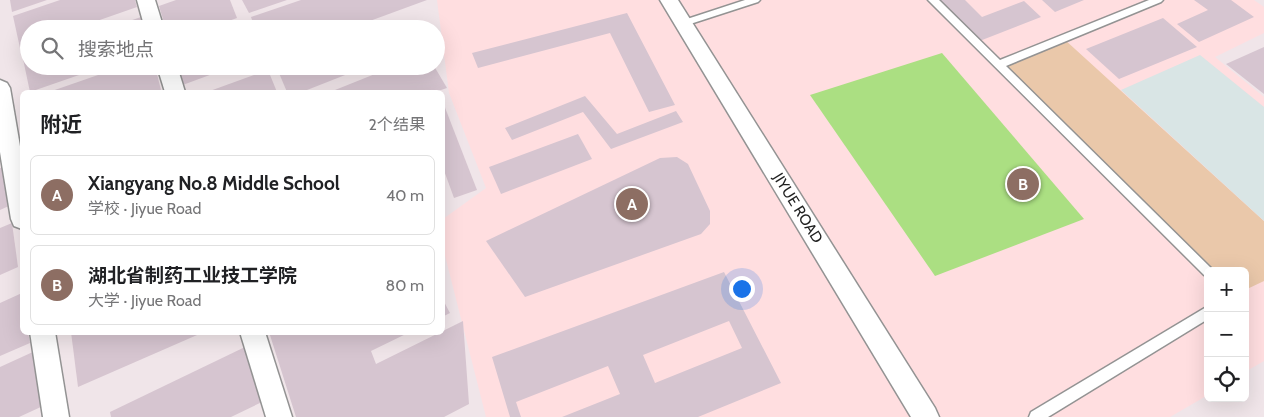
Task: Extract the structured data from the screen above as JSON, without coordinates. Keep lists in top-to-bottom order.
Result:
{
  "streets": {
    "street": ["JIYUE ROAD"]
  },
  "page": {
    "search": "搜索地点",
    "heading": ["附近", "2个结果"],
    "list": [
      {
        "mark": "A",
        "name": "Xiangyang No.8 Middle School",
        "note": "学校 · Jiyue Road",
        "value": "40 m"
      },
      {
        "mark": "B",
        "name": "湖北省制药工业技工学院",
        "note": "大学 · Jiyue Road",
        "value": "80 m"
      }
    ],
    "pins": ["B", "A"],
    "map_buttons": ["+", "−"]
  }
}
